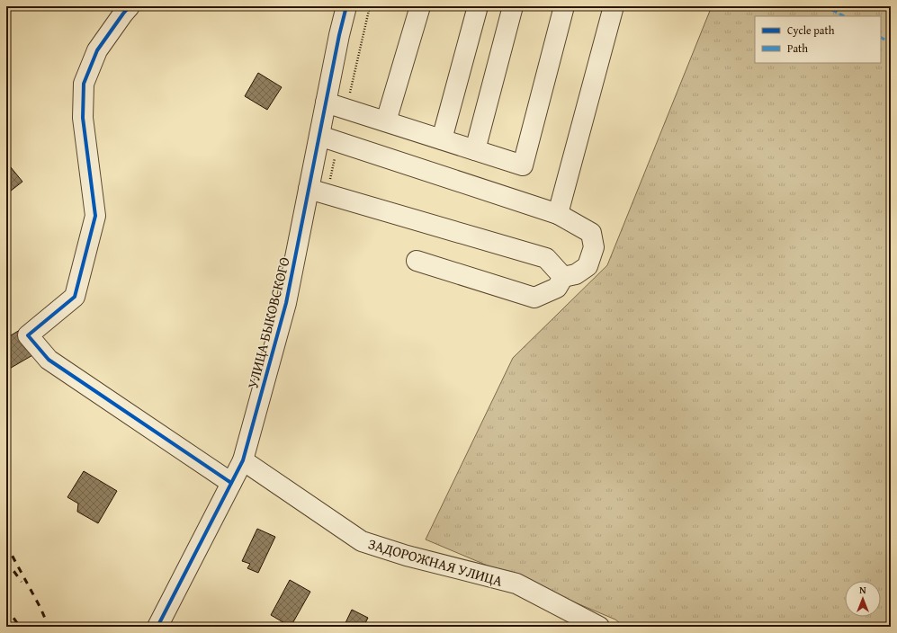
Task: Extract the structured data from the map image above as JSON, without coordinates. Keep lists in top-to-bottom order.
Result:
{
  "streets": {
    "street": ["УЛИЦА БЫКОВСКОГО", "ЗАДОРОЖНАЯ УЛИЦА"]
  },
  "crossings": [
    ["УЛИЦА БЫКОВСКОГО", "ЗАДОРОЖНАЯ УЛИЦА"]
  ],
  "legend": ["Cycle path", "Path"],
  "north": "top"
}
